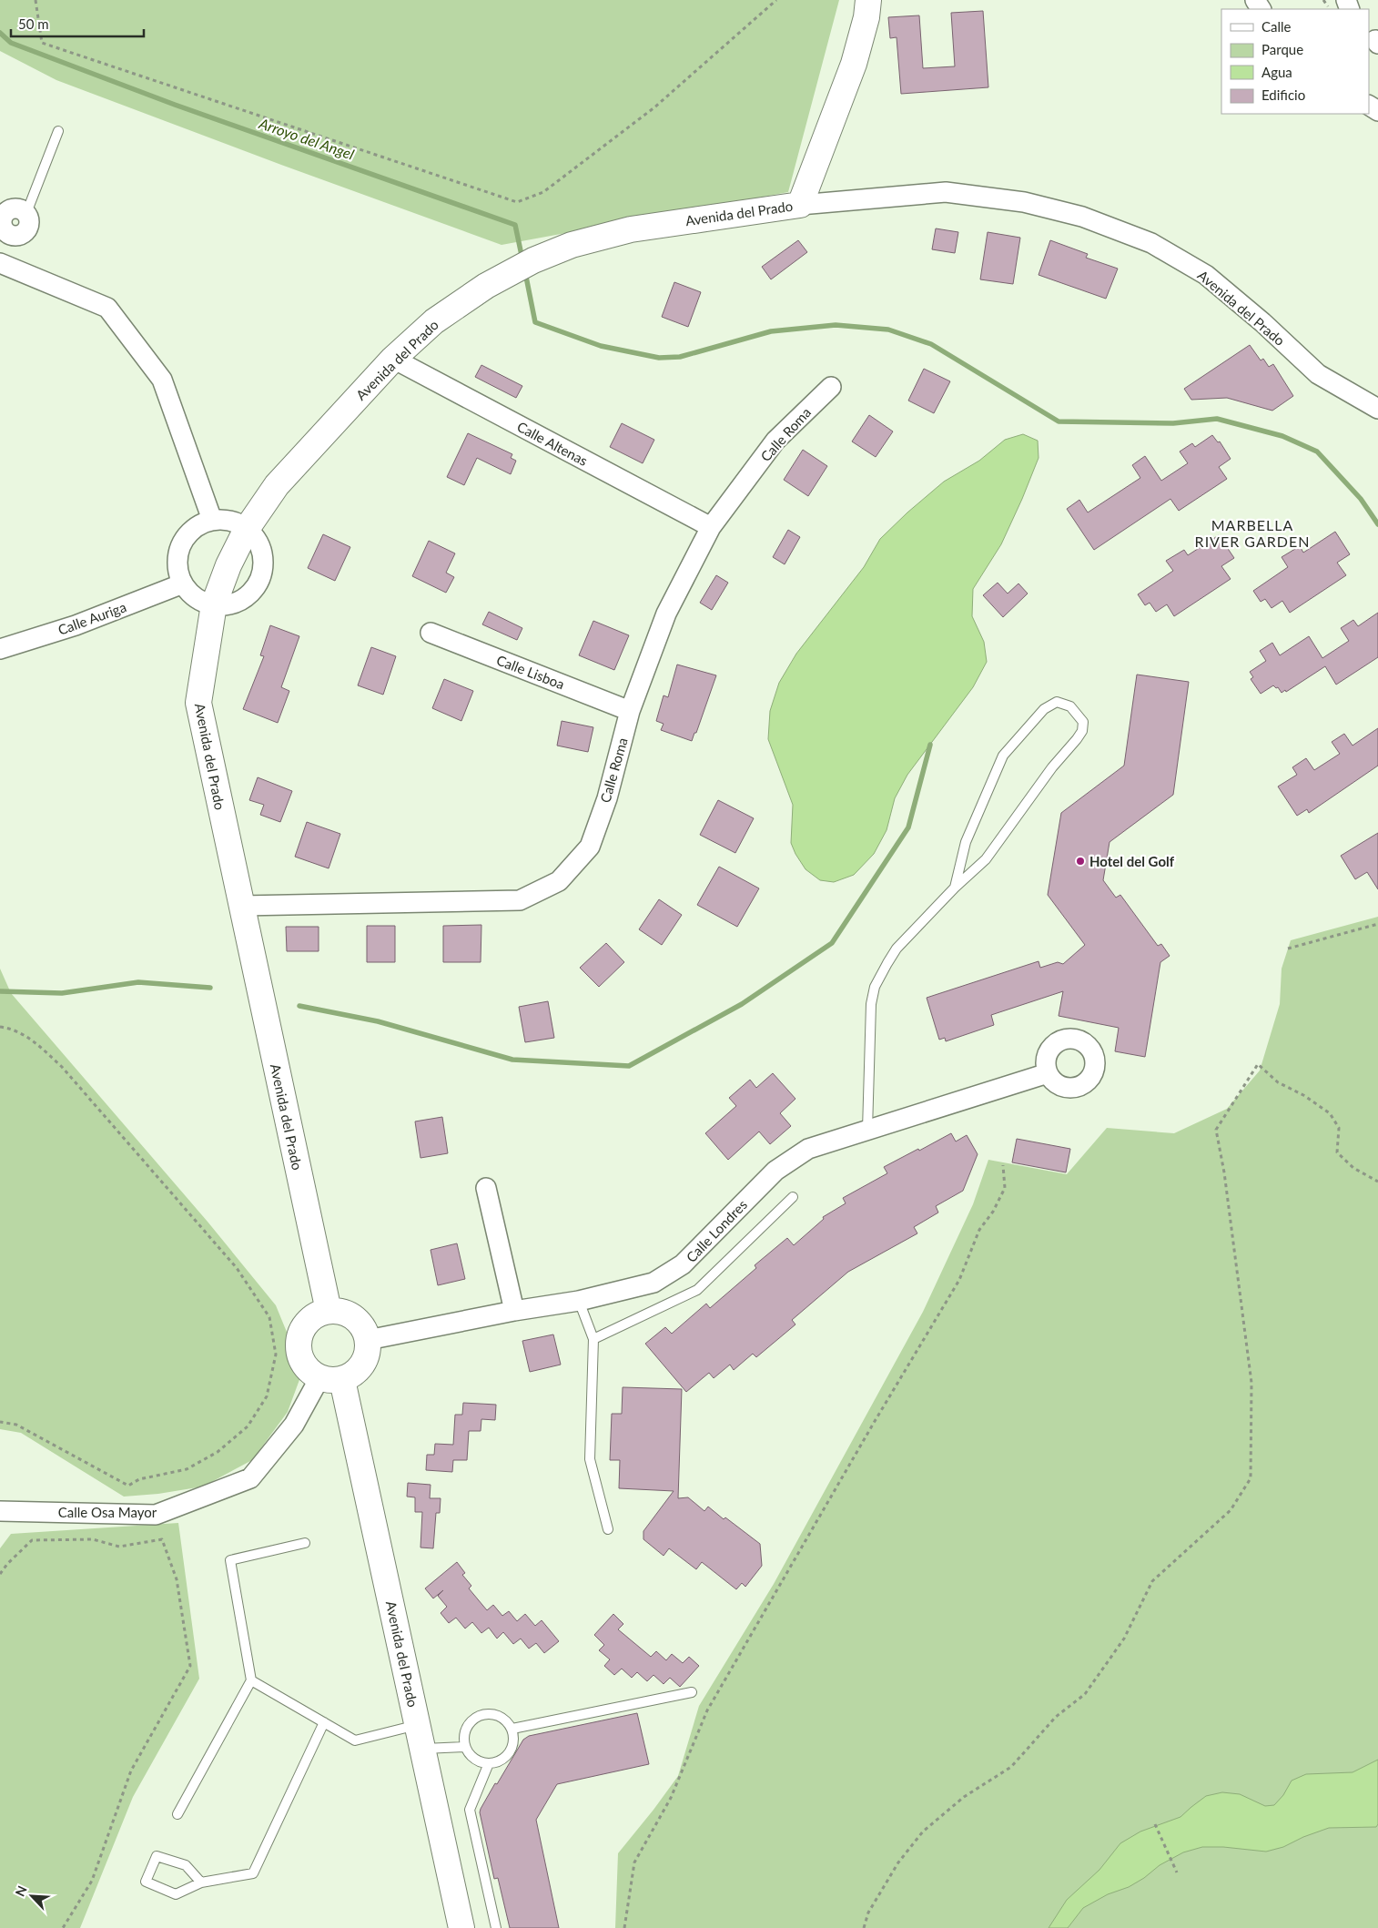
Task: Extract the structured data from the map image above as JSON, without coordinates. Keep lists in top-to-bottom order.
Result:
{
  "streets": {
    "street": [
      "Avenida del Prado",
      "Calle Roma",
      "Calle Altenas",
      "Calle Auriga",
      "Calle Lisboa",
      "Calle Londres",
      "Calle Osa Mayor"
    ]
  },
  "crossings": [
    ["Avenida del Prado", "Calle Roma"],
    ["Avenida del Prado", "Calle Altenas"],
    ["Avenida del Prado", "Calle Londres"],
    ["Avenida del Prado", "Calle Osa Mayor"],
    ["Calle Roma", "Calle Altenas"],
    ["Calle Roma", "Calle Lisboa"],
    ["Calle Londres", "Calle Osa Mayor"]
  ],
  "districts": ["MARBELLA RIVER GARDEN"],
  "water": ["Arroyo del Angel"],
  "places": ["Hotel del Golf"],
  "legend": [
    "Calle",
    "Parque",
    "Agua",
    "Edificio"
  ],
  "scale_bar": "50 m",
  "north": "top left"
}
